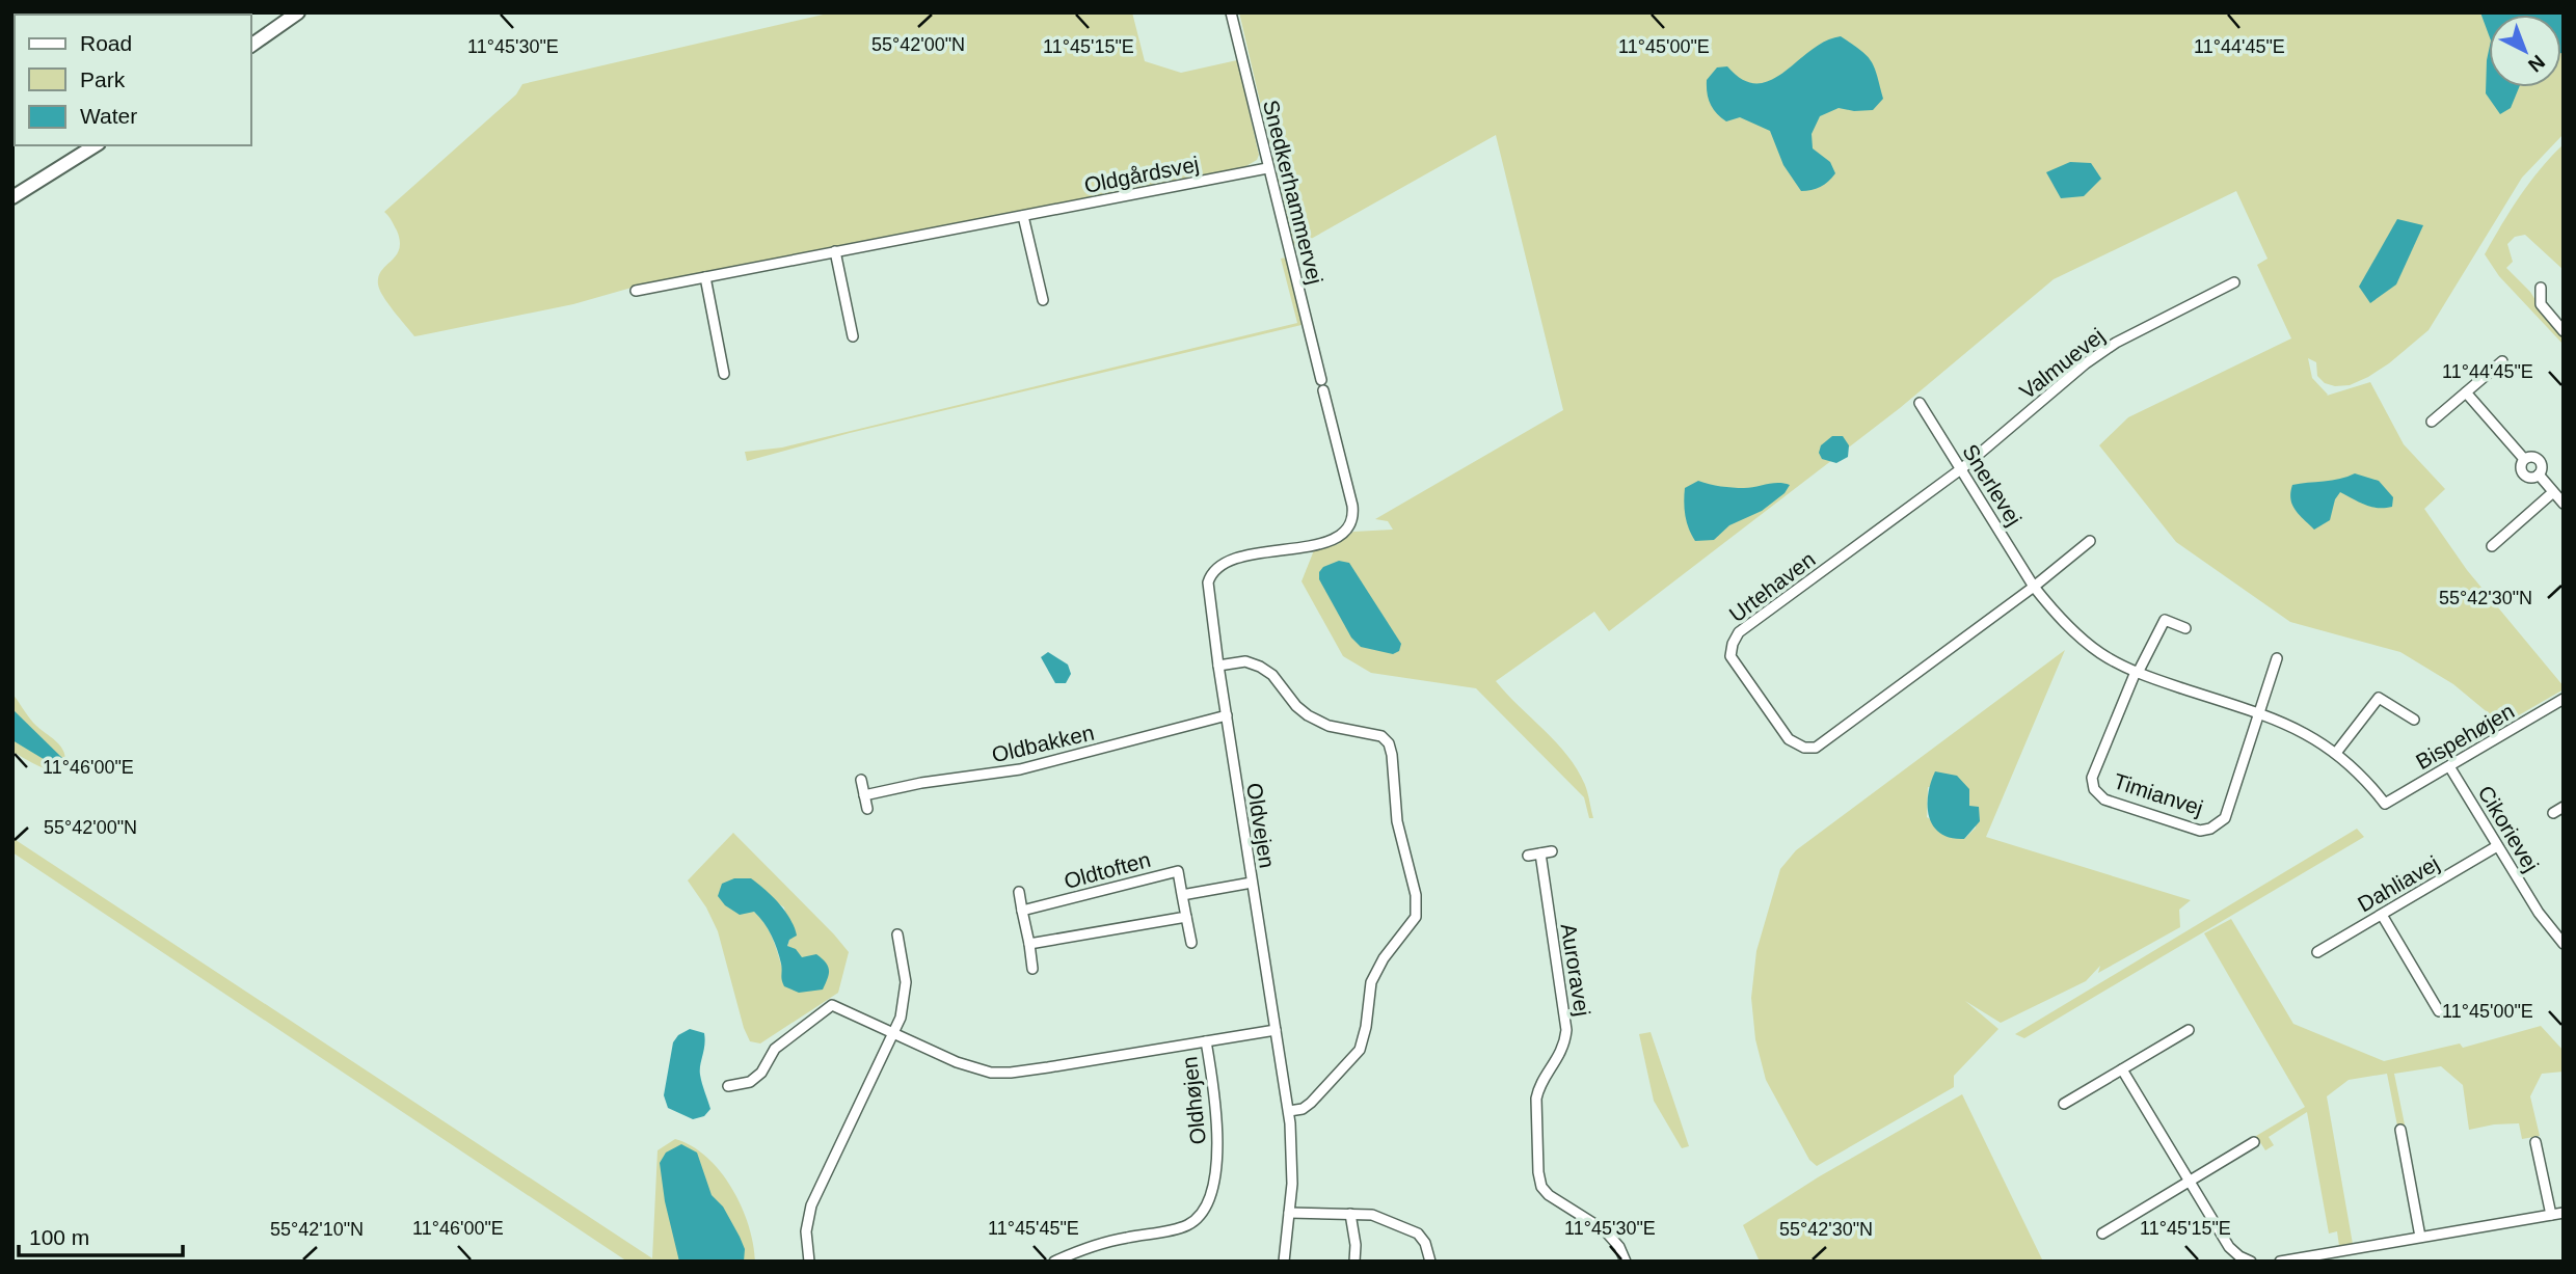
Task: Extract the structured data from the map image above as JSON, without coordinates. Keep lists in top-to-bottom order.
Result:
{
  "streets": {
    "street": [
      "Oldgårdsvej",
      "Snedkerhammervej",
      "Valmuevej",
      "Snerlevej",
      "Urtehaven",
      "Bispehøjen",
      "Oldbakken",
      "Timianvej",
      "Oldvejen",
      "Cikorievej",
      "Oldtoften",
      "Dahliavej",
      "Auroravej",
      "Oldhøjen"
    ]
  },
  "crossings": [
    ["Oldgårdsvej", "Snedkerhammervej"],
    ["Snedkerhammervej", "Oldvejen"],
    ["Valmuevej", "Snerlevej"],
    ["Valmuevej", "Urtehaven"],
    ["Snerlevej", "Urtehaven"],
    ["Snerlevej", "Bispehøjen"],
    ["Snerlevej", "Timianvej"],
    ["Bispehøjen", "Cikorievej"],
    ["Oldbakken", "Oldvejen"],
    ["Oldvejen", "Oldhøjen"],
    ["Cikorievej", "Dahliavej"]
  ],
  "legend": ["Road", "Park", "Water"],
  "scale_bar": "100 m",
  "north": "bottom right",
  "coordinates": [
    "55°42'00\"N",
    "11°45'30\"E",
    "11°45'15\"E",
    "11°45'00\"E",
    "11°44'45\"E",
    "55°42'30\"N",
    "11°46'00\"E",
    "11°45'45\"E",
    "55°42'10\"N"
  ]
}
